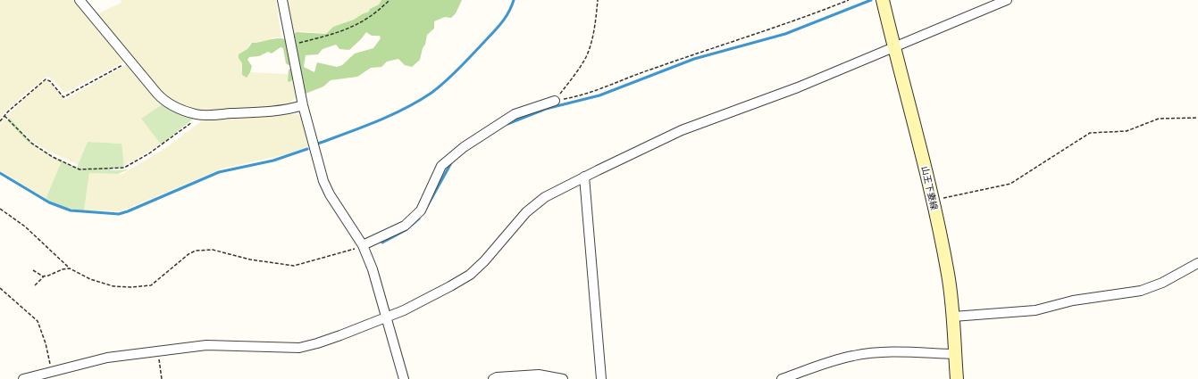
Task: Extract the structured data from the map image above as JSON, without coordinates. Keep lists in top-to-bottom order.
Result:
{
  "streets": {
    "main road": ["山王下妻線"]
  }
}
